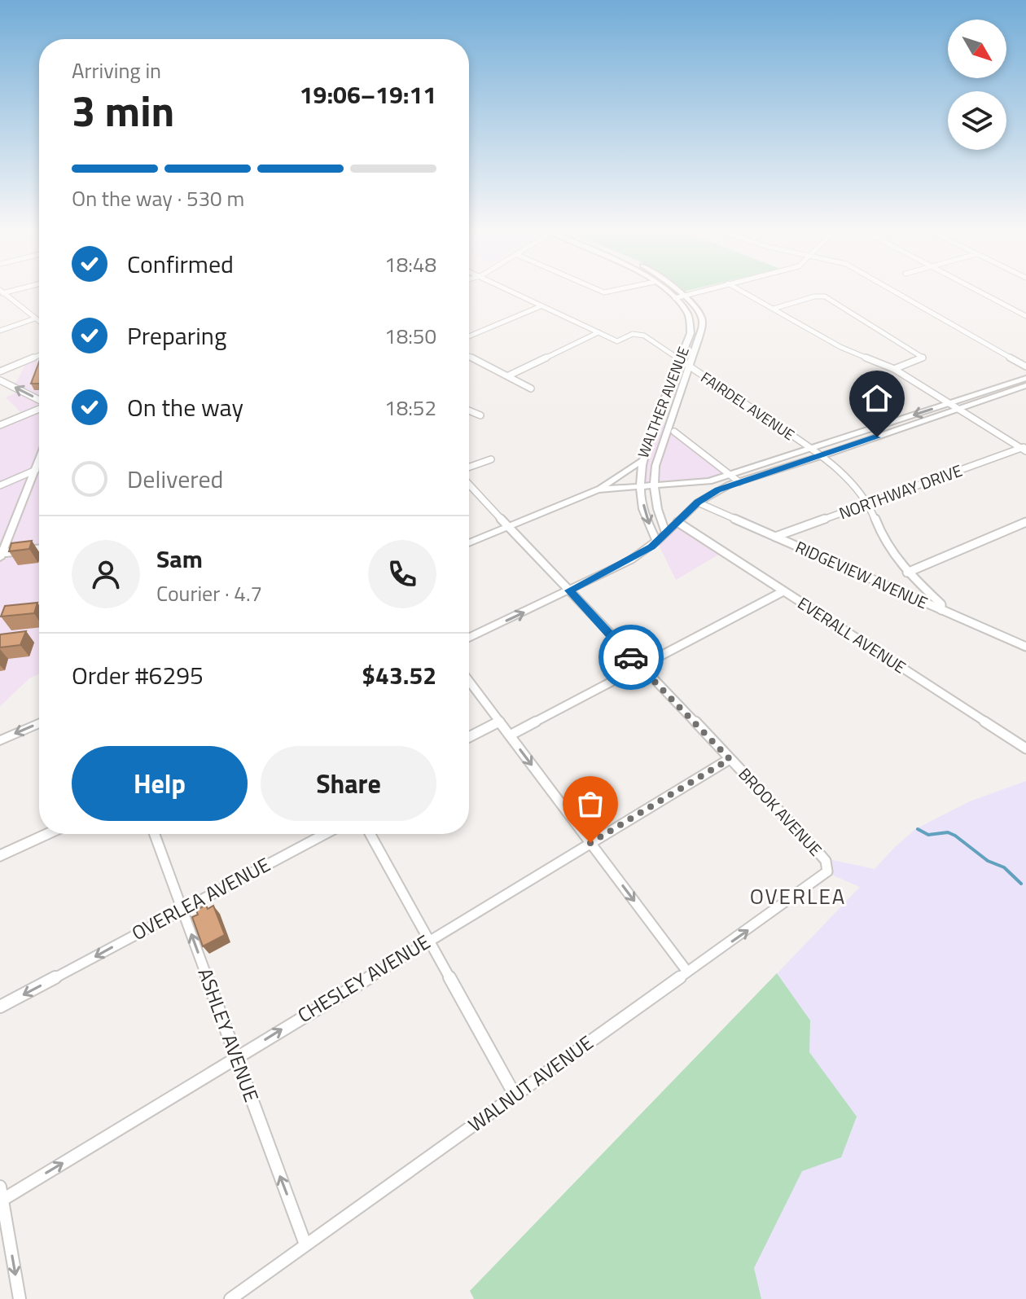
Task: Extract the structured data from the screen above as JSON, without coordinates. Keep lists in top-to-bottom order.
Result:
{
  "streets": {
    "main road": ["WALTHER AVENUE"],
    "street": [
      "FAIRDEL AVENUE",
      "NORTHWAY DRIVE",
      "RIDGEVIEW AVENUE",
      "EVERALL AVENUE",
      "BROOK AVENUE",
      "OVERLEA AVENUE",
      "CHESLEY AVENUE",
      "ASHLEY AVENUE",
      "WALNUT AVENUE"
    ]
  },
  "crossings": [
    ["WALTHER AVENUE", "FAIRDEL AVENUE"],
    ["FAIRDEL AVENUE", "NORTHWAY DRIVE"],
    ["FAIRDEL AVENUE", "RIDGEVIEW AVENUE"],
    ["NORTHWAY DRIVE", "RIDGEVIEW AVENUE"],
    ["BROOK AVENUE", "CHESLEY AVENUE"],
    ["BROOK AVENUE", "WALNUT AVENUE"],
    ["OVERLEA AVENUE", "ASHLEY AVENUE"],
    ["CHESLEY AVENUE", "ASHLEY AVENUE"],
    ["ASHLEY AVENUE", "WALNUT AVENUE"]
  ],
  "one_way": ["OVERLEA AVENUE", "CHESLEY AVENUE", "ASHLEY AVENUE"],
  "districts": ["OVERLEA"],
  "north": "bottom right",
  "page": {
    "heading": ["3 min", "Arriving in", "19:06–19:11"],
    "panel": [
      "Sam",
      "Courier · 4.7",
      "Order #6295",
      "$43.52"
    ],
    "bar": "On the way · 530 m",
    "list": [
      ["Confirmed", "18:48"],
      ["Preparing", "18:50"],
      ["On the way", "18:52"],
      "Delivered"
    ],
    "buttons": ["Help", "Share"]
  }
}
